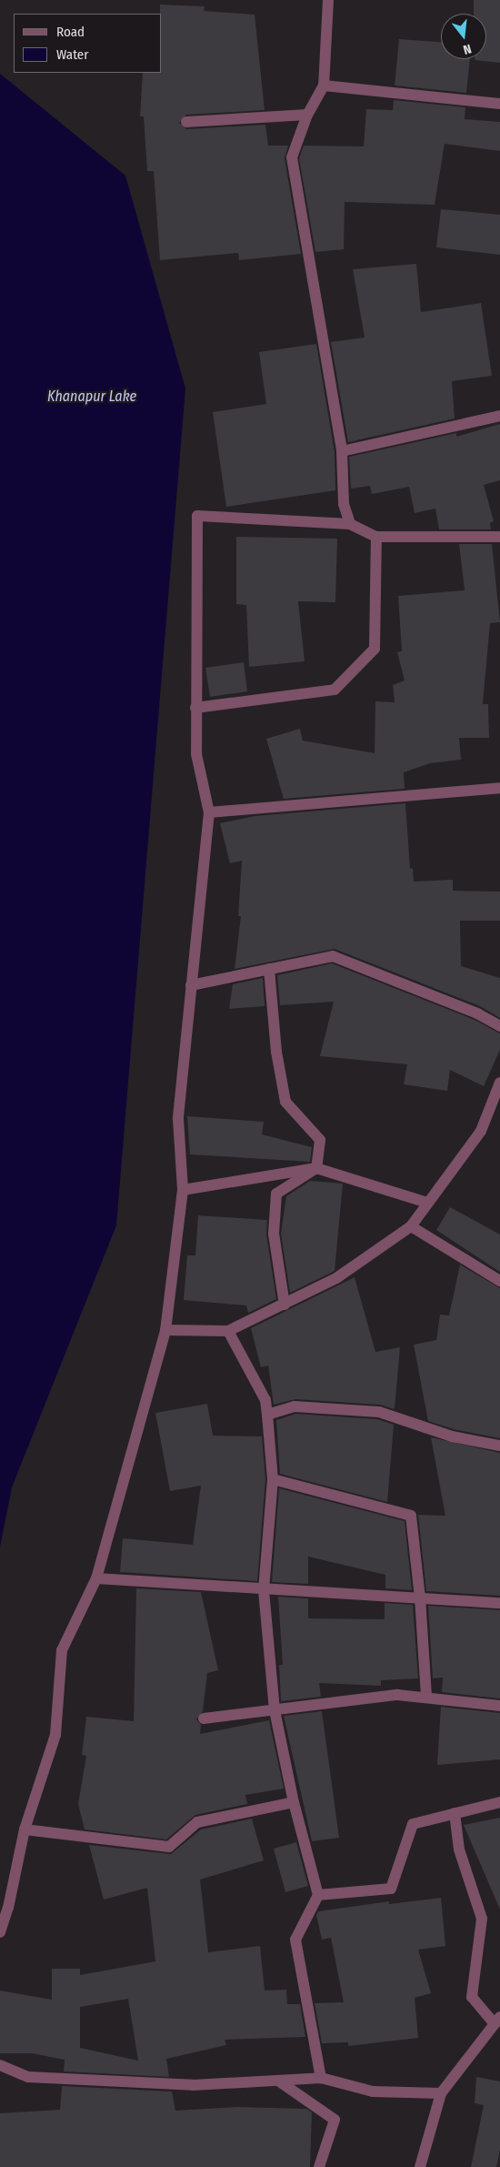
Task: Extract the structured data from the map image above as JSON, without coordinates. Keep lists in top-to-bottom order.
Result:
{
  "water": ["Khanapur Lake"],
  "legend": ["Road", "Water"],
  "north": "bottom"
}
